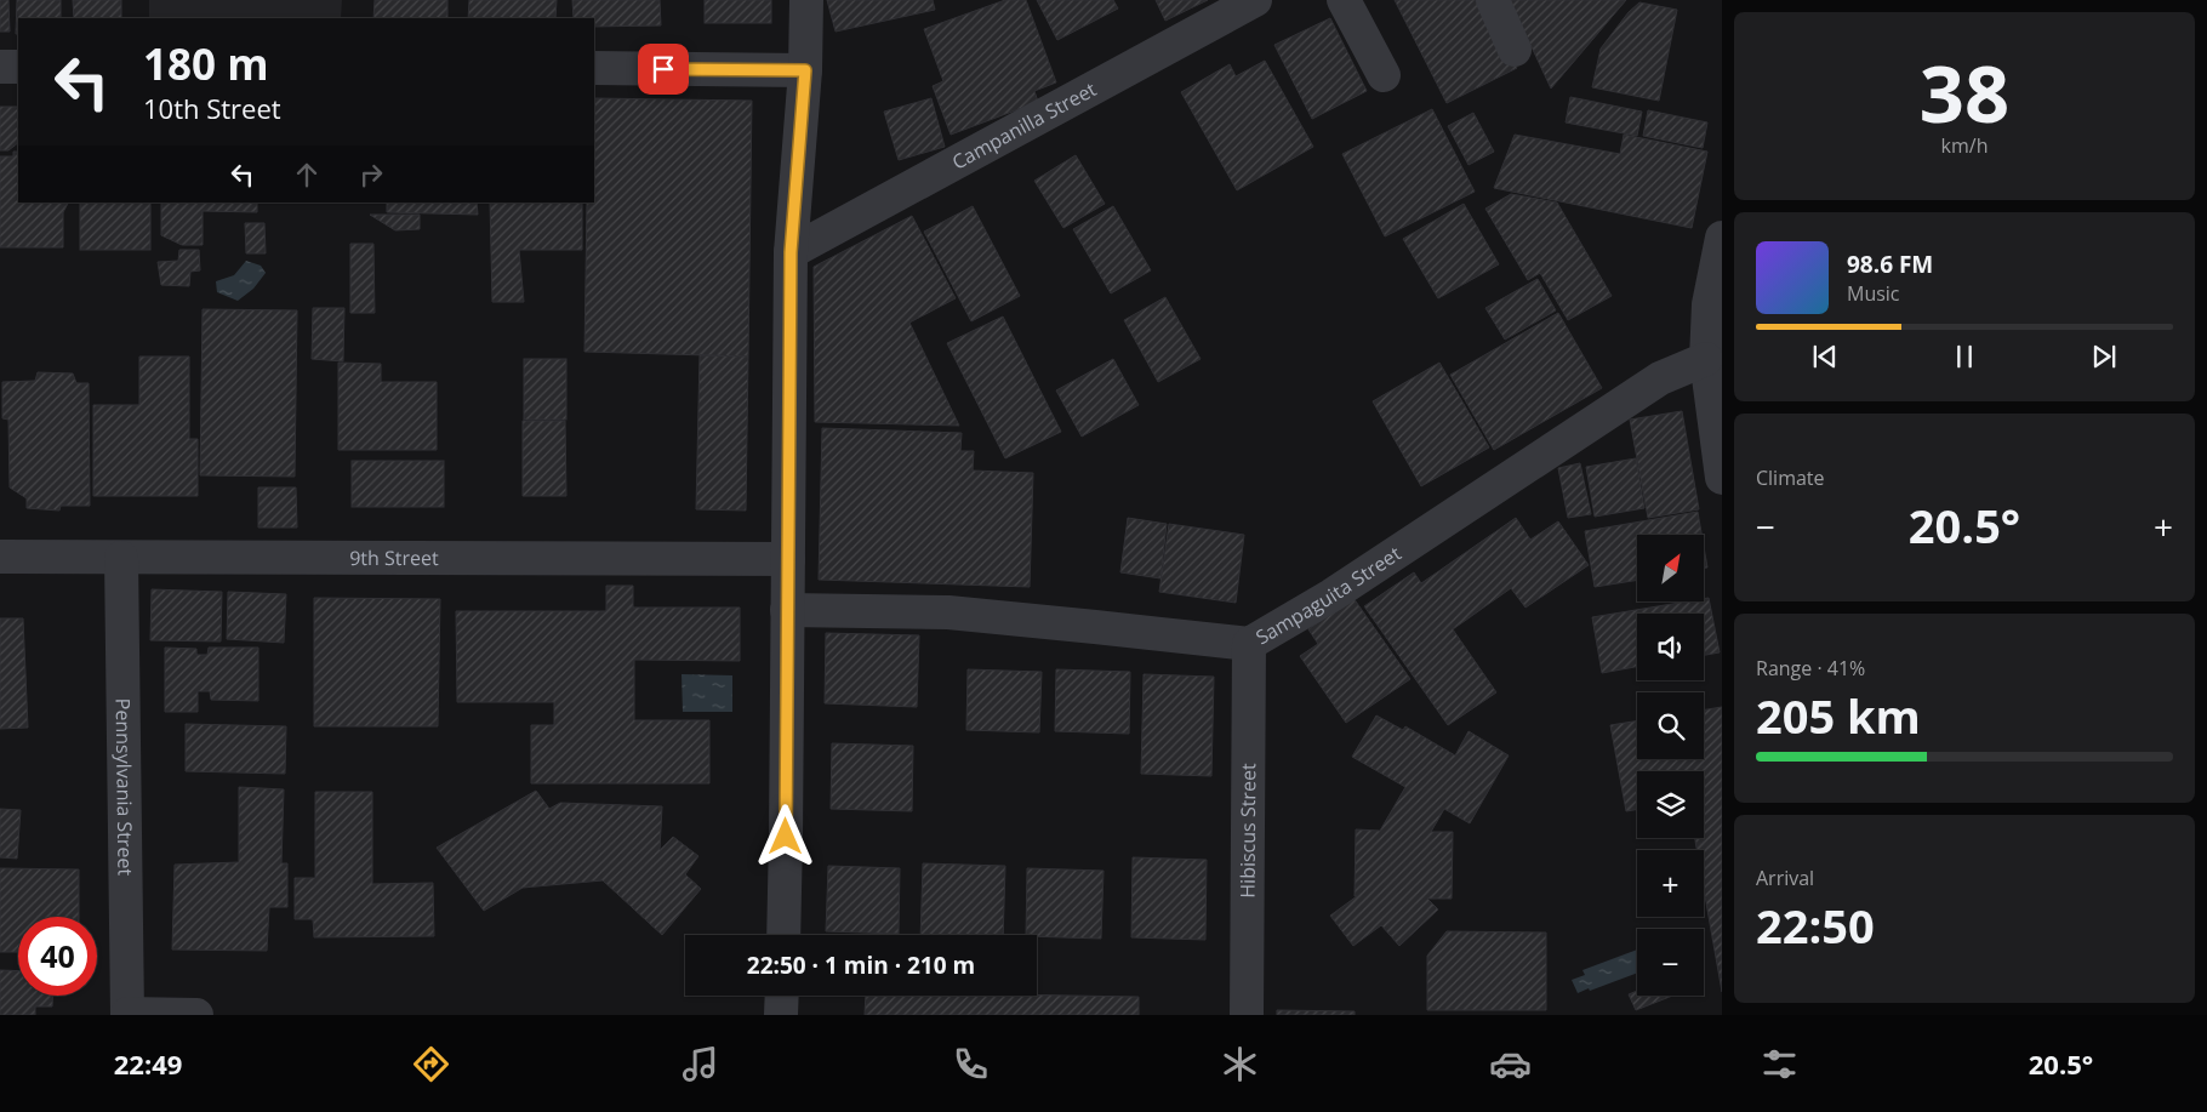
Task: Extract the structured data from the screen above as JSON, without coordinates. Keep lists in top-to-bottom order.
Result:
{
  "streets": {
    "street": [
      "Campanilla Street",
      "9th Street",
      "Sampaguita Street",
      "Pennsylvania Street",
      "Hibiscus Street"
    ]
  },
  "crossings": [
    ["9th Street", "Pennsylvania Street"],
    ["Sampaguita Street", "Hibiscus Street"]
  ],
  "north": "top right",
  "page": {
    "tile": [
      ["38", "km/h"],
      "Climate",
      ["Range · 41%", "205 km"],
      ["Arrival", "22:50"]
    ],
    "turn": ["180 m", "10th Street"],
    "song": ["98.6 FM", "Music"],
    "heat": ["−", "20.5°", "+"],
    "map_buttons": ["+", "−"],
    "limit": "40",
    "trip": "22:50 · 1 min · 210 m",
    "tabs": ["22:49", "20.5°"]
  }
}
